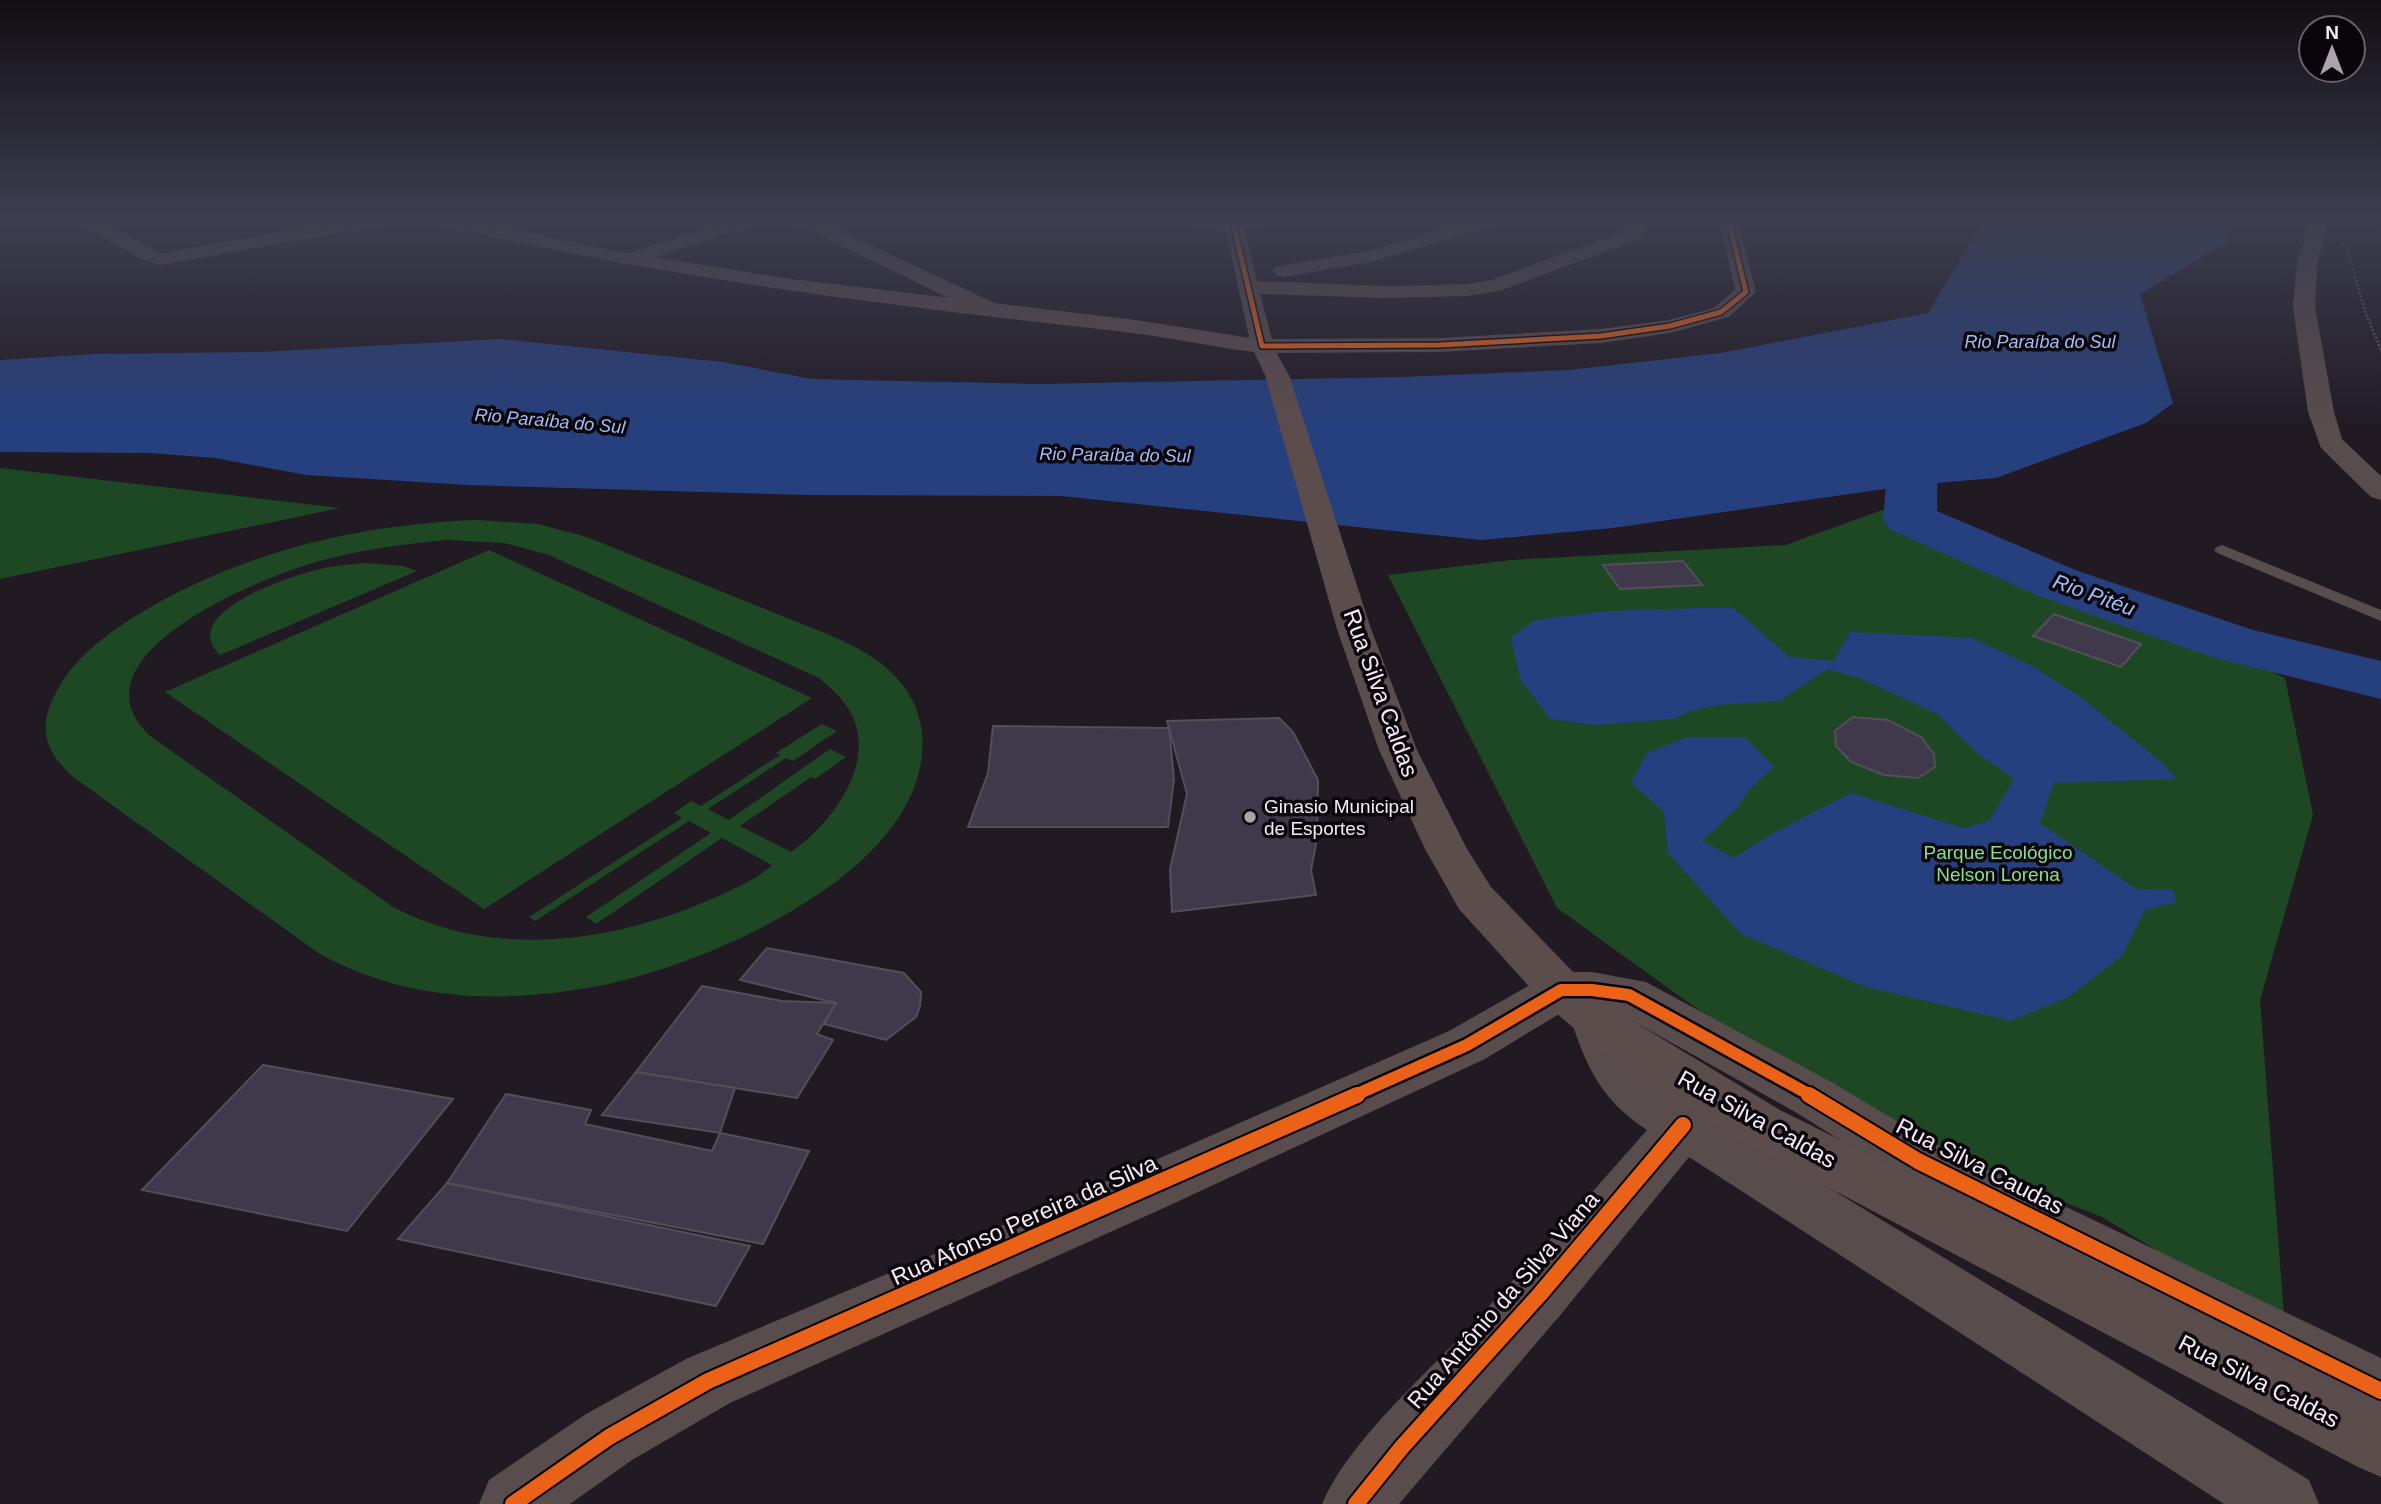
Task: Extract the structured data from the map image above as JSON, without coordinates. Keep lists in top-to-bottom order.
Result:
{
  "streets": {
    "main road": ["Rua Silva Caldas"],
    "street": ["Rua Silva Caudas", "Rua Afonso Pereira da Silva", "Rua Antônio da Silva Viana"]
  },
  "crossings": [
    ["Rua Silva Caldas", "Rua Silva Caudas"],
    ["Rua Silva Caldas", "Rua Afonso Pereira da Silva"],
    ["Rua Silva Caudas", "Rua Afonso Pereira da Silva"]
  ],
  "water": ["Rio Paraíba do Sul", "Rio Pitéu"],
  "parks": ["Parque Ecológico Nelson Lorena"],
  "places": ["Ginasio Municipal de Esportes"],
  "north": "top"
}
